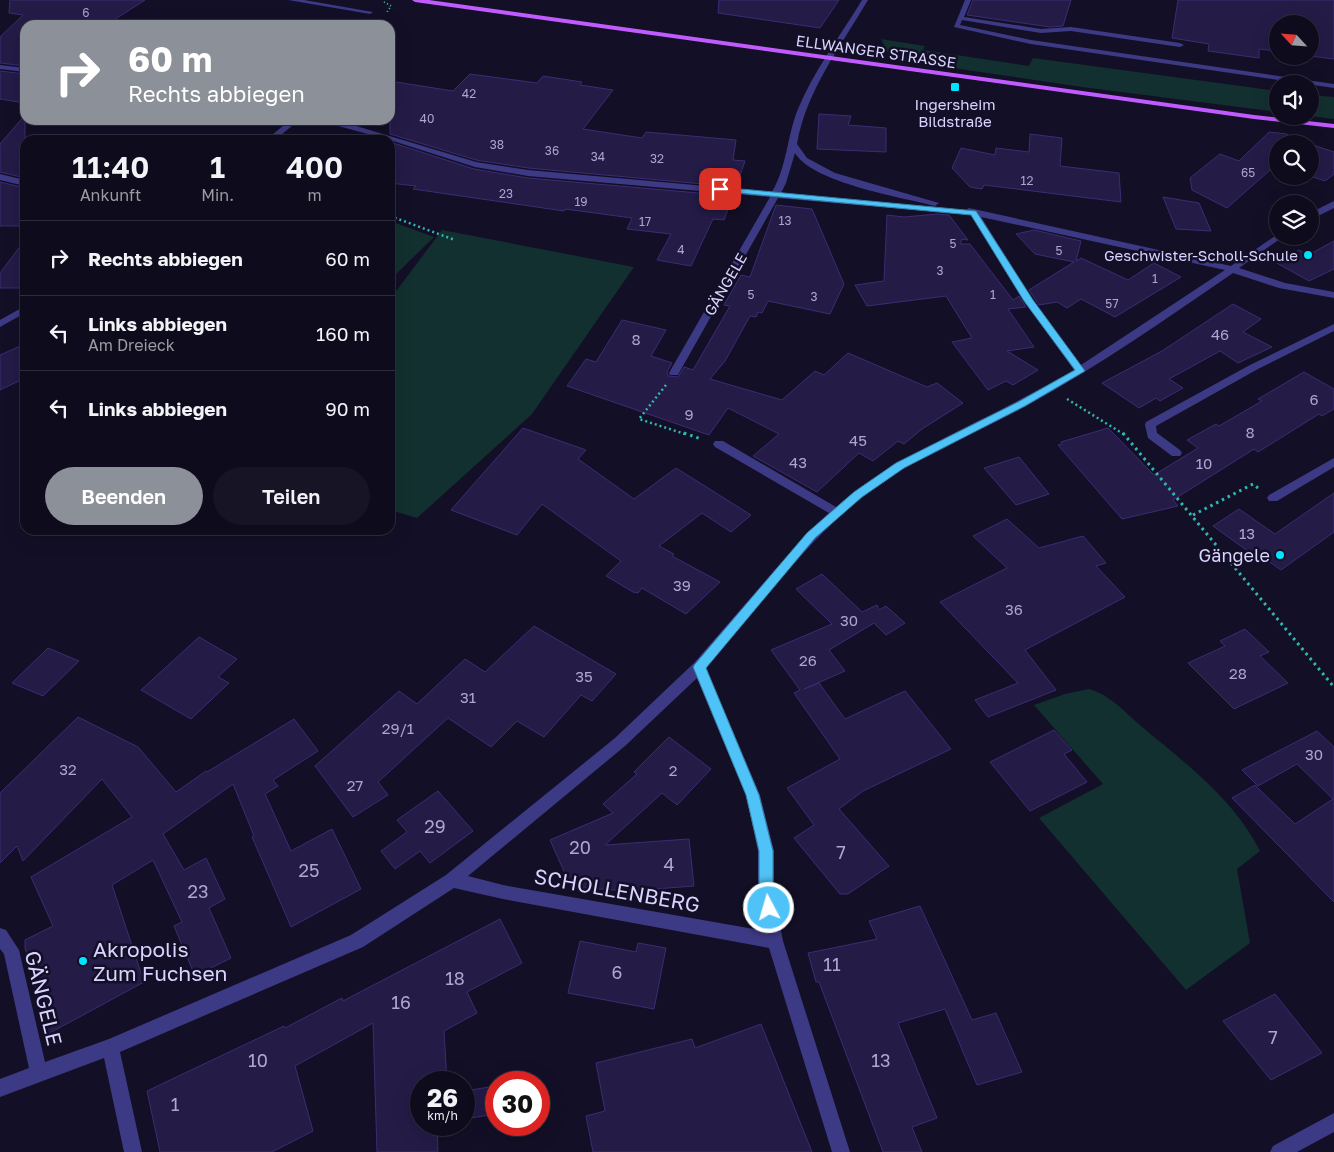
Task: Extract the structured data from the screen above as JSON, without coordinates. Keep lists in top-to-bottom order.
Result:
{
  "streets": {
    "main road": ["ELLWANGER STRASSE"],
    "street": ["GÄNGELE", "SCHOLLENBERG"]
  },
  "crossings": [
    ["ELLWANGER STRASSE", "GÄNGELE"]
  ],
  "places": {
    "transit": ["Ingersheim Bildstraße"],
    "other": ["Geschwister-Scholl-Schule", "Gängele", "Akropolis Zum Fuchsen"]
  },
  "house_numbers": [
    "6",
    "42",
    "40",
    "38",
    "36",
    "34",
    "32",
    "65",
    "12",
    "23",
    "19",
    "13",
    "17",
    "5",
    "4",
    "5",
    "3",
    "1",
    "5",
    "1",
    "3",
    "57",
    "46",
    "8",
    "6",
    "9",
    "8",
    "45",
    "43",
    "10",
    "13",
    "39",
    "36",
    "30",
    "26",
    "28",
    "35",
    "31",
    "29/1",
    "30",
    "32",
    "2",
    "27",
    "29",
    "20",
    "7",
    "4",
    "25",
    "23",
    "11",
    "6",
    "18",
    "16",
    "7",
    "10",
    "13",
    "1"
  ],
  "north": "top left",
  "page": {
    "turn": ["60 m", "Rechts abbiegen"],
    "eta": [
      "11:40",
      "Ankunft",
      "1",
      "Min.",
      "400",
      "m"
    ],
    "list": [
      {
        "name": "Rechts abbiegen",
        "value": "60 m"
      },
      {
        "name": "Links abbiegen",
        "note": "Am Dreieck",
        "value": "160 m"
      },
      {
        "name": "Links abbiegen",
        "value": "90 m"
      }
    ],
    "buttons": ["Beenden", "Teilen"],
    "speed": "26 km/h",
    "limit": "30"
  }
}
